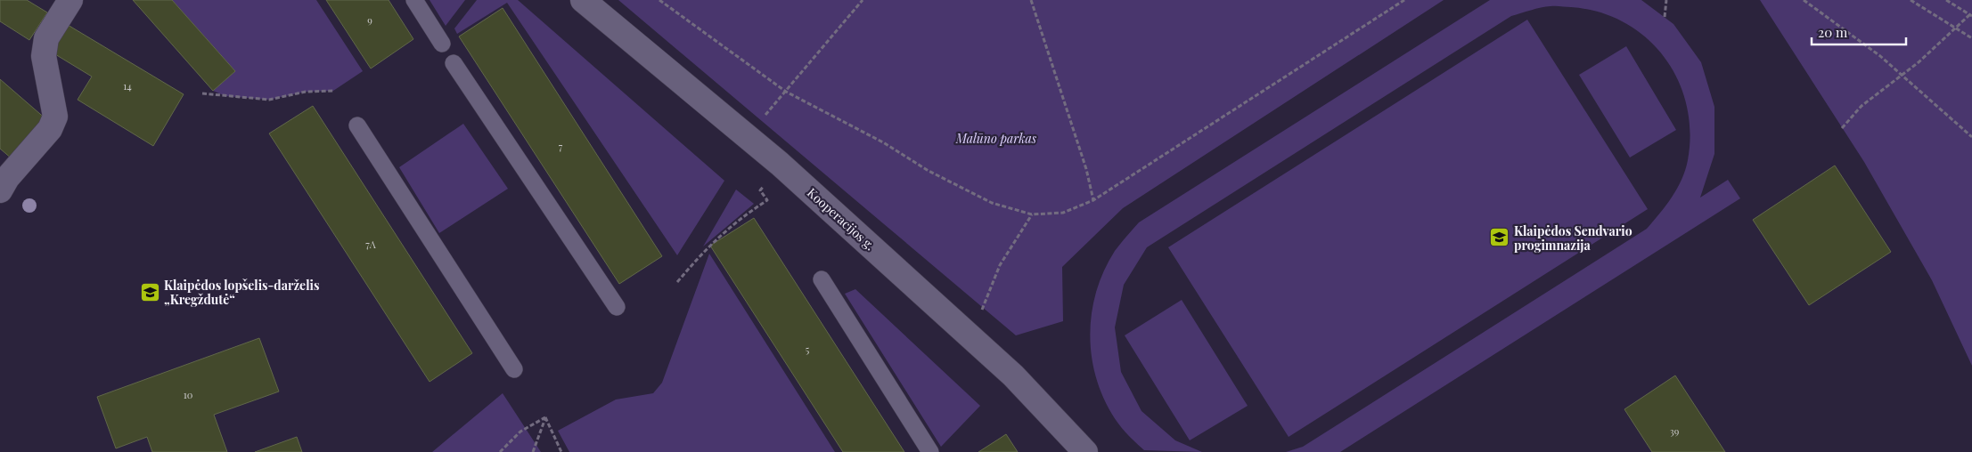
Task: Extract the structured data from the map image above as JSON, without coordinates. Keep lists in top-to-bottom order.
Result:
{
  "streets": {
    "street": ["Kooperacijos g."]
  },
  "parks": ["Malūno parkas"],
  "places": {
    "school or university": ["Klaipėdos Sendvario progimnazija", "Klaipėdos lopšelis-darželis „Kregždutė“"]
  },
  "house_numbers": [
    "9",
    "14",
    "7",
    "7A",
    "5",
    "10",
    "39"
  ],
  "scale_bar": "20 m"
}
